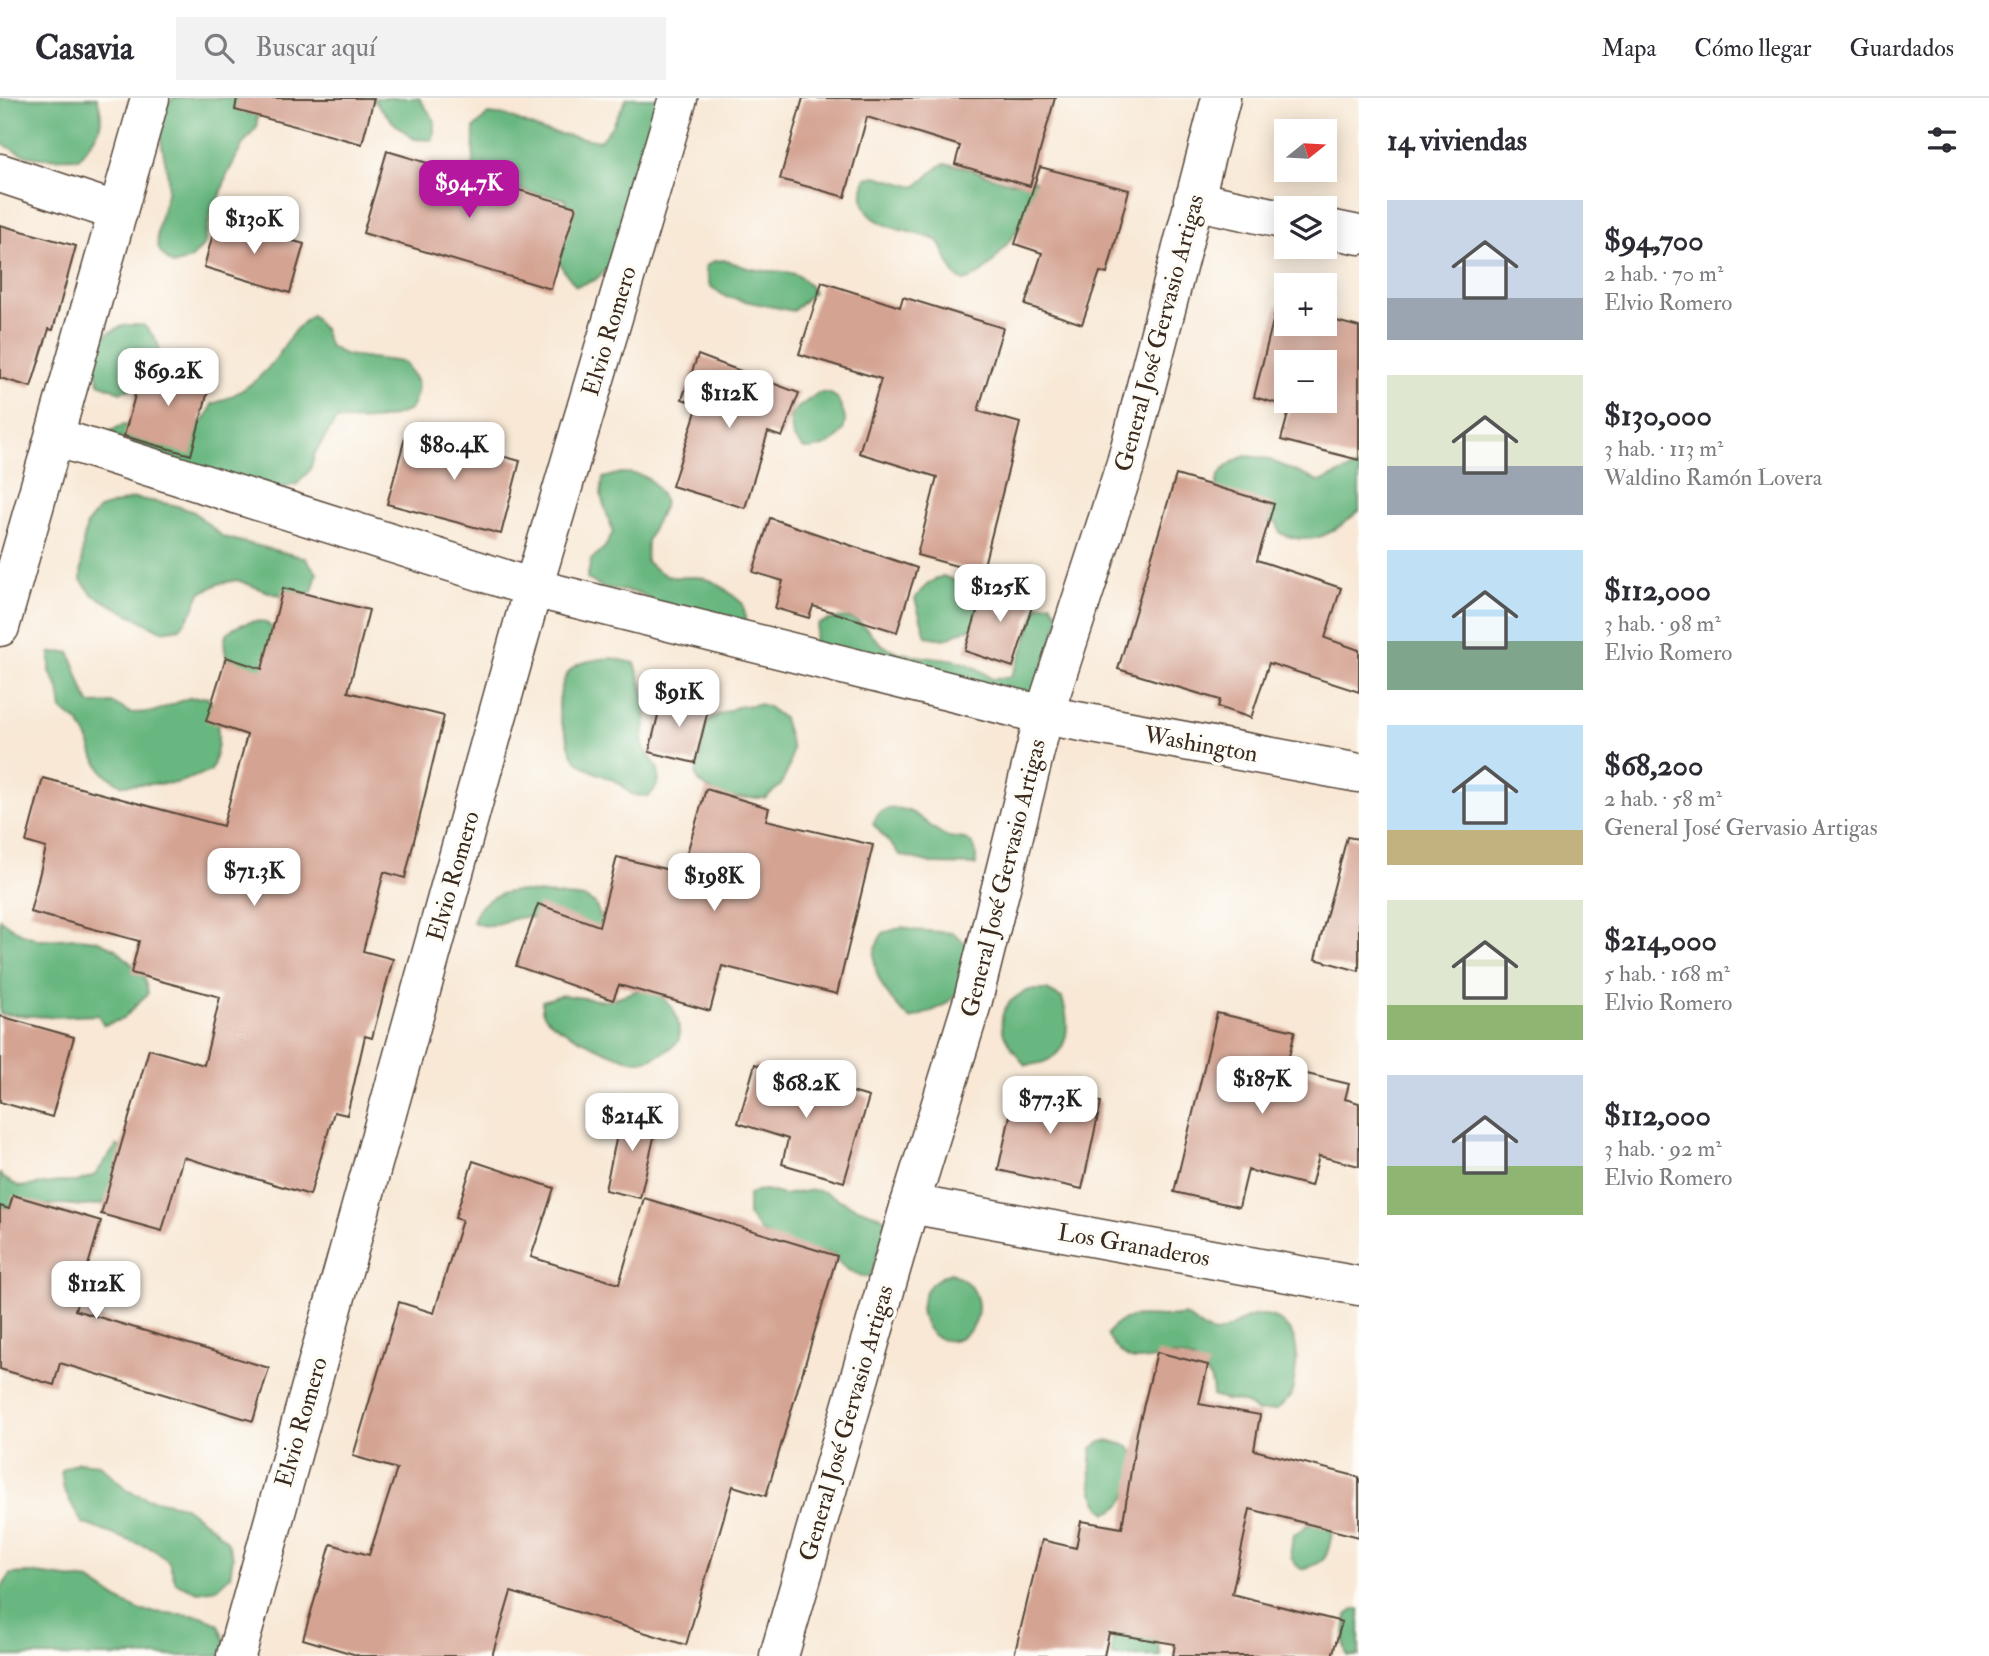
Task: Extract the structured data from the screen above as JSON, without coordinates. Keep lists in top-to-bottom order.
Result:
{
  "streets": {
    "street": [
      "Elvio Romero",
      "General José Gervasio Artigas",
      "Washington",
      "Los Granaderos"
    ]
  },
  "crossings": [
    ["Elvio Romero", "Washington"],
    ["General José Gervasio Artigas", "Washington"],
    ["General José Gervasio Artigas", "Los Granaderos"]
  ],
  "north": "right",
  "page": {
    "header": "Casavia",
    "search": "Buscar aquí",
    "nav": ["Mapa", "Cómo llegar", "Guardados"],
    "heading": "14 viviendas",
    "map_buttons": ["+", "−"],
    "price": [
      "$94.7K",
      "$130K",
      "$69.2K",
      "$112K",
      "$80.4K",
      "$125K",
      "$91K",
      "$71.3K",
      "$198K",
      "$187K",
      "$68.2K",
      "$77.3K",
      "$214K",
      "$112K"
    ],
    "list": [
      {
        "name": "$94,700",
        "note": "2 hab. · 70 m² · Elvio Romero"
      },
      {
        "name": "$130,000",
        "note": "3 hab. · 113 m² · Waldino Ramón Lovera"
      },
      {
        "name": "$112,000",
        "note": "3 hab. · 98 m² · Elvio Romero"
      },
      {
        "name": "$68,200",
        "note": "2 hab. · 58 m² · General José Gervasio Artigas"
      },
      {
        "name": "$214,000",
        "note": "5 hab. · 168 m² · Elvio Romero"
      },
      {
        "name": "$112,000",
        "note": "3 hab. · 92 m² · Elvio Romero"
      }
    ]
  }
}
